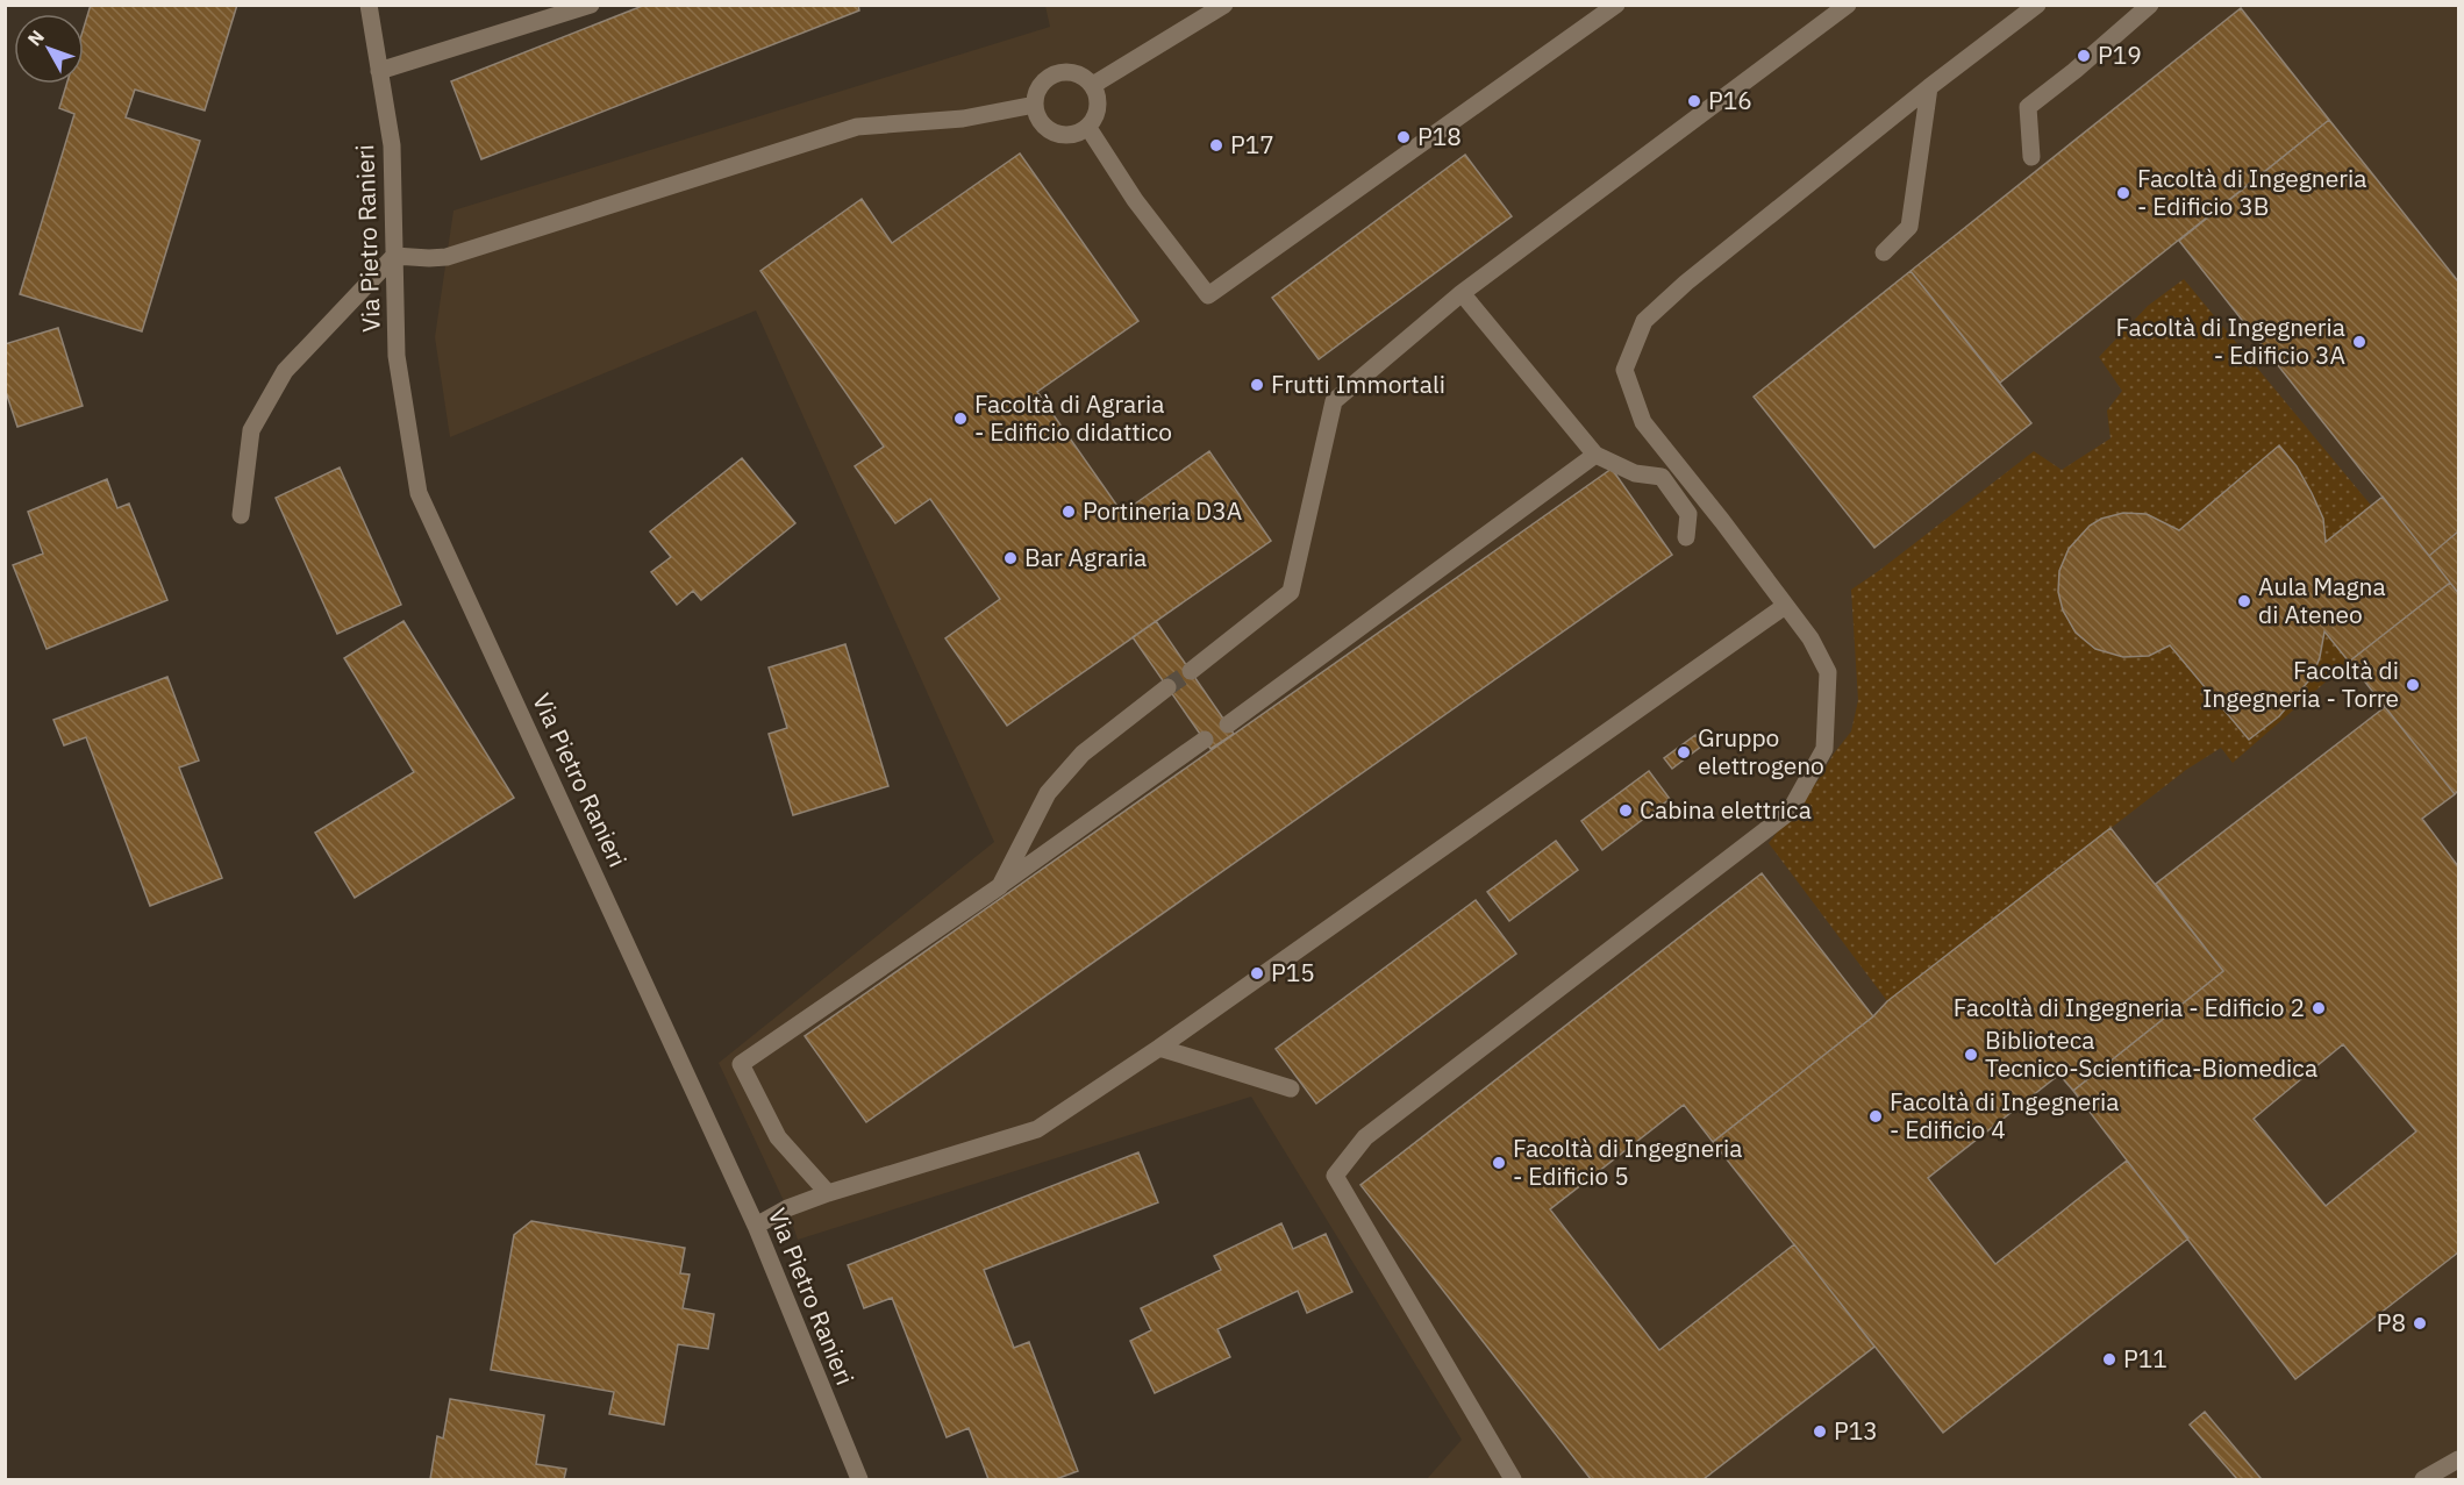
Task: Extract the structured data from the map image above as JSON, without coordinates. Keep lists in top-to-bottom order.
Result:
{
  "streets": {
    "street": ["Via Pietro Ranieri"]
  },
  "places": [
    "P19",
    "P16",
    "P18",
    "P17",
    "Facoltà di Ingegneria - Edificio 3B",
    "Facoltà di Ingegneria - Edificio 3A",
    "Frutti Immortali",
    "Facoltà di Agraria - Edificio didattico",
    "Portineria D3A",
    "Bar Agraria",
    "Aula Magna di Ateneo",
    "Facoltà di Ingegneria - Torre",
    "Gruppo elettrogeno",
    "Cabina elettrica",
    "P15",
    "Facoltà di Ingegneria - Edificio 2",
    "Biblioteca Tecnico-Scientifica-Biomedica",
    "Facoltà di Ingegneria - Edificio 4",
    "Facoltà di Ingegneria - Edificio 5",
    "P8",
    "P11",
    "P13"
  ],
  "north": "top left"
}
